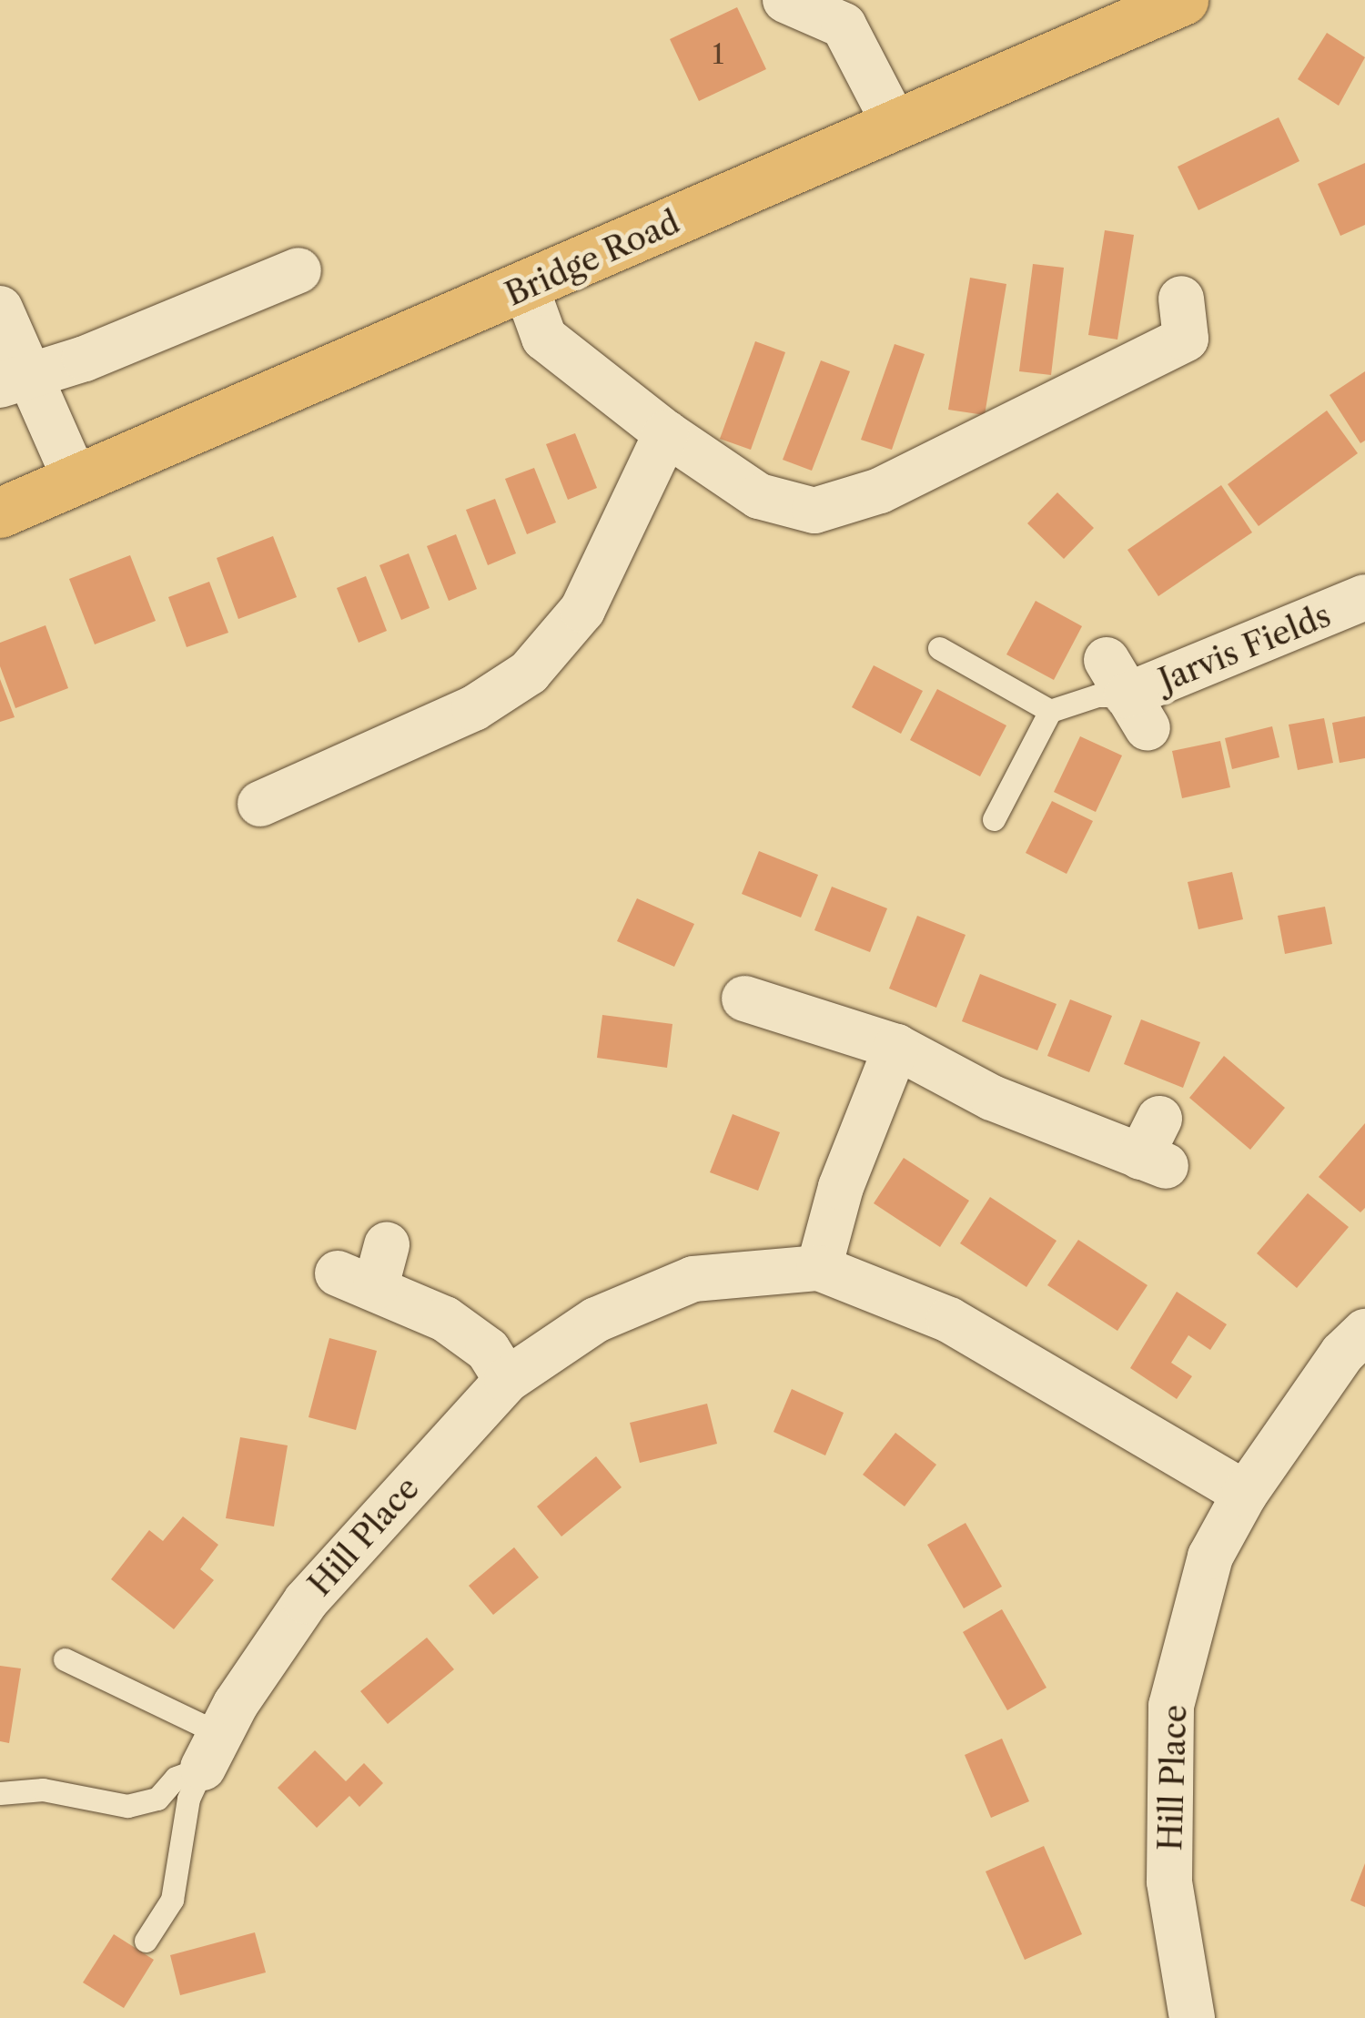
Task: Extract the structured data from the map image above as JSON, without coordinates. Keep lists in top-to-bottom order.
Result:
{
  "streets": {
    "main road": ["Bridge Road"],
    "street": ["Jarvis Fields", "Hill Place"]
  },
  "house_numbers": ["1"]
}
